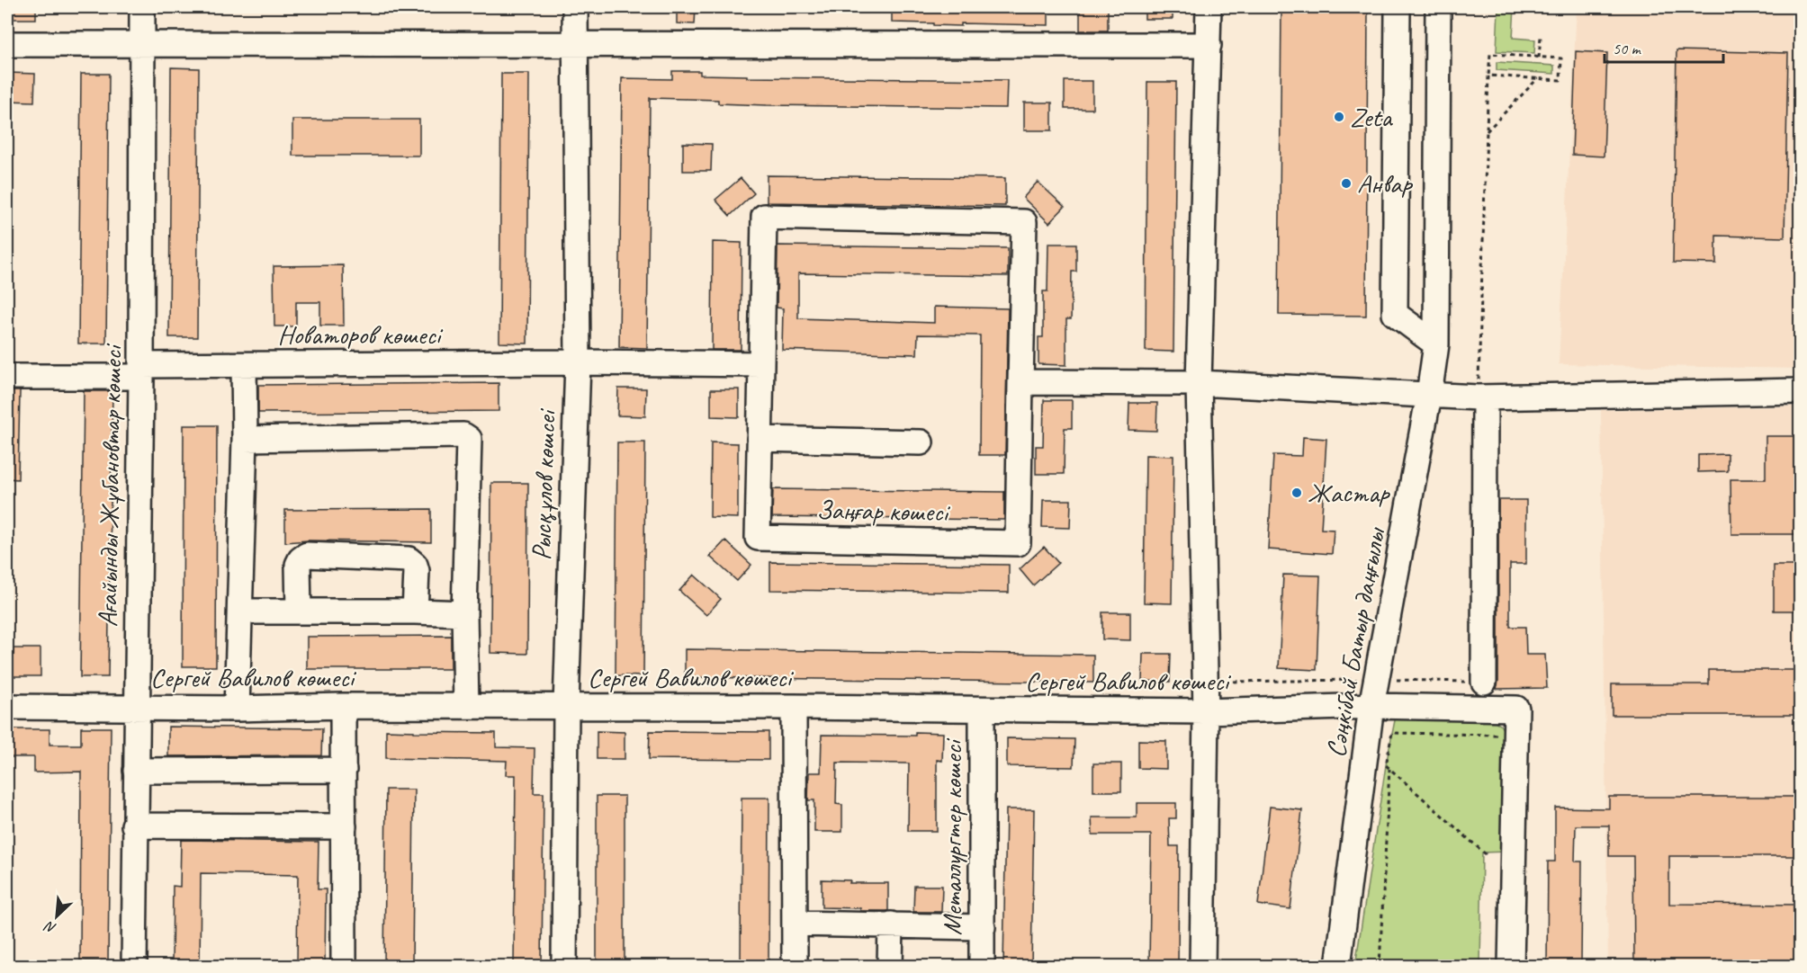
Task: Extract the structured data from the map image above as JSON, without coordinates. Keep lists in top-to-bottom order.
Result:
{
  "streets": {
    "street": [
      "Новаторов көшесі",
      "Рысқұлов көшсеі",
      "Ағайынды Жұбановтар көшесі",
      "Заңғар көшесі",
      "Сәңкібай Батыр даңғылы",
      "Сергей Вавилов көшесі",
      "Металлургтер көшесі"
    ]
  },
  "crossings": [
    ["Новаторов көшесі", "Рысқұлов көшсеі"],
    ["Новаторов көшесі", "Ағайынды Жұбановтар көшесі"],
    ["Рысқұлов көшсеі", "Сергей Вавилов көшесі"],
    ["Ағайынды Жұбановтар көшесі", "Сергей Вавилов көшесі"],
    ["Сәңкібай Батыр даңғылы", "Сергей Вавилов көшесі"],
    ["Сергей Вавилов көшесі", "Металлургтер көшесі"]
  ],
  "places": ["Zeta", "Анвар", "Жастар"],
  "scale_bar": "50 m",
  "north": "bottom left"
}
